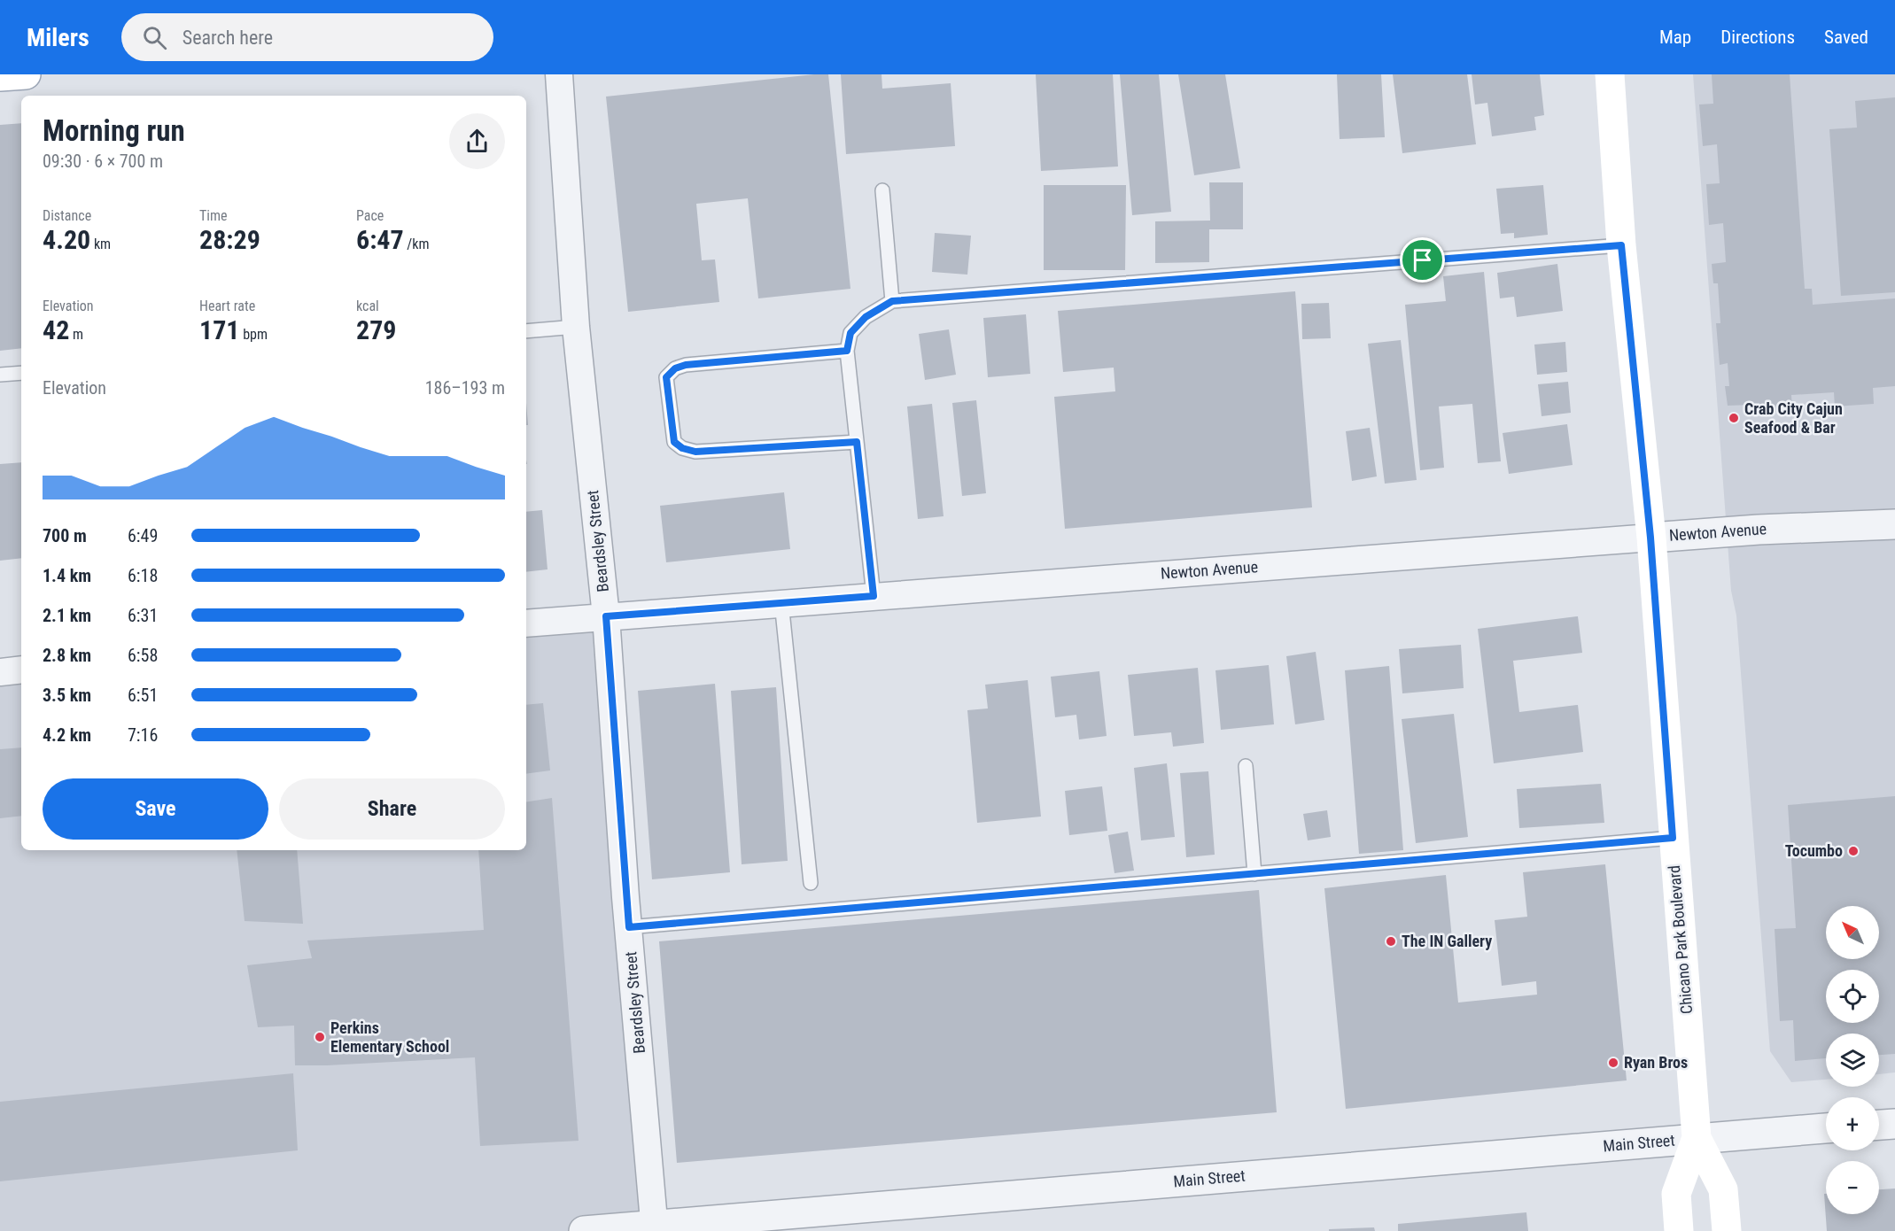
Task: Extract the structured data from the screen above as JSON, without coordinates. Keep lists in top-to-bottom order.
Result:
{
  "streets": {
    "main road": ["Chicano Park Boulevard"],
    "street": ["Newton Avenue", "Beardsley Street", "Main Street"]
  },
  "crossings": [
    ["Newton Avenue", "Beardsley Street"],
    ["Newton Avenue", "Chicano Park Boulevard"],
    ["Beardsley Street", "Main Street"],
    ["Chicano Park Boulevard", "Main Street"]
  ],
  "places": [
    "Crab City Cajun Seafood & Bar",
    "Tocumbo",
    "The IN Gallery",
    "Perkins Elementary School",
    "Ryan Bros"
  ],
  "north": "top left",
  "page": {
    "header": "Milers",
    "search": "Search here",
    "nav": ["Map", "Directions", "Saved"],
    "heading": ["Morning run", "09:30 · 6 × 700 m"],
    "stats": [
      ["Distance", "4.20 km"],
      ["Time", "28:29"],
      ["Pace", "6:47 /km"],
      ["Elevation", "42 m"],
      ["Heart rate", "171 bpm"],
      ["kcal", "279"]
    ],
    "chart": ["Elevation", "186–193 m"],
    "list": [
      {
        "name": "700 m",
        "note": "6:49"
      },
      {
        "name": "1.4 km",
        "note": "6:18"
      },
      {
        "name": "2.1 km",
        "note": "6:31"
      },
      {
        "name": "2.8 km",
        "note": "6:58"
      },
      {
        "name": "3.5 km",
        "note": "6:51"
      },
      {
        "name": "4.2 km",
        "note": "7:16"
      }
    ],
    "buttons": ["Save", "Share"],
    "map_buttons": ["+", "−"]
  }
}
